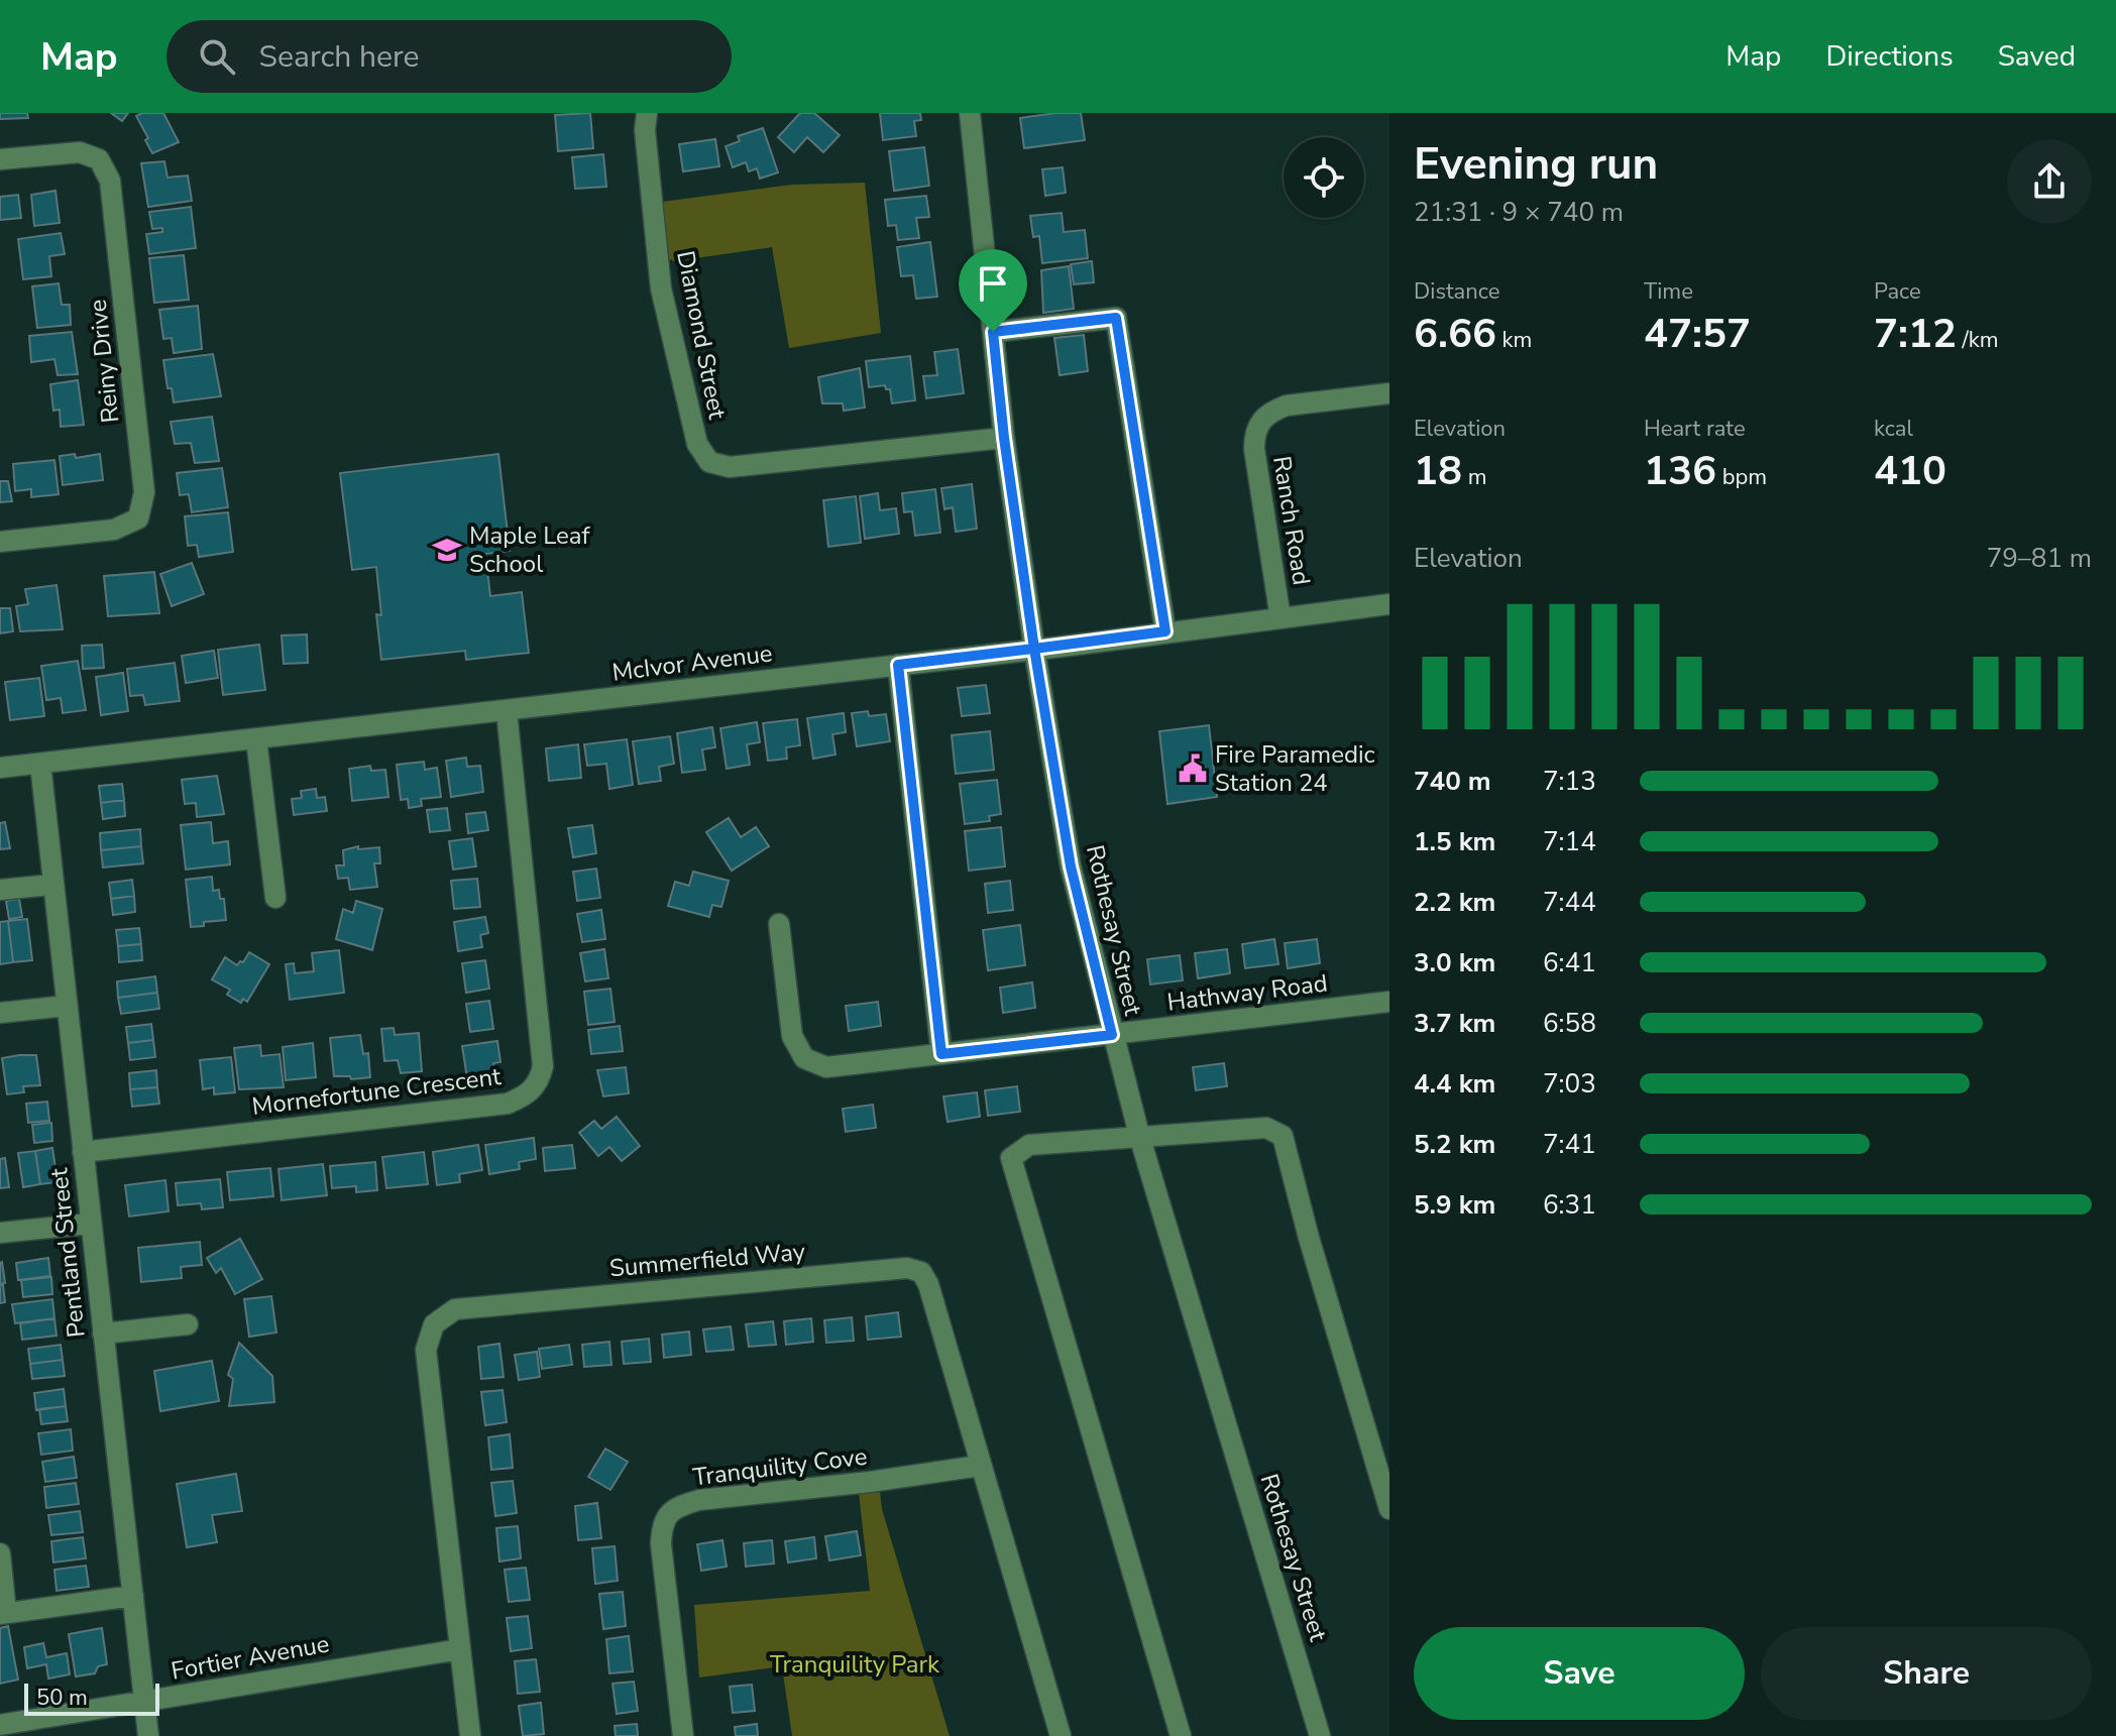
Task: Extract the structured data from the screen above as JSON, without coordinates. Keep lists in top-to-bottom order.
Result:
{
  "streets": {
    "street": [
      "Diamond Street",
      "Reiny Drive",
      "Ranch Road",
      "McIvor Avenue",
      "Rothesay Street",
      "Hathway Road",
      "Mornefortune Crescent",
      "Pentland Street",
      "Summerfield Way",
      "Tranquility Cove",
      "Fortier Avenue"
    ]
  },
  "crossings": [
    ["Diamond Street", "Rothesay Street"],
    ["Ranch Road", "McIvor Avenue"],
    ["McIvor Avenue", "Rothesay Street"],
    ["McIvor Avenue", "Mornefortune Crescent"],
    ["McIvor Avenue", "Pentland Street"],
    ["Rothesay Street", "Hathway Road"],
    ["Mornefortune Crescent", "Pentland Street"],
    ["Pentland Street", "Fortier Avenue"],
    ["Summerfield Way", "Tranquility Cove"],
    ["Summerfield Way", "Fortier Avenue"]
  ],
  "parks": ["Tranquility Park"],
  "places": {
    "school or university": ["Maple Leaf School"],
    "public building": ["Fire Paramedic Station 24"]
  },
  "scale_bar": "50 m",
  "page": {
    "header": "Map",
    "search": "Search here",
    "nav": ["Map", "Directions", "Saved"],
    "heading": ["Evening run", "21:31 · 9 × 740 m"],
    "stats": [
      ["Distance", "6.66 km"],
      ["Time", "47:57"],
      ["Pace", "7:12 /km"],
      ["Elevation", "18 m"],
      ["Heart rate", "136 bpm"],
      ["kcal", "410"]
    ],
    "chart": ["Elevation", "79–81 m"],
    "list": [
      {
        "name": "740 m",
        "note": "7:13"
      },
      {
        "name": "1.5 km",
        "note": "7:14"
      },
      {
        "name": "2.2 km",
        "note": "7:44"
      },
      {
        "name": "3.0 km",
        "note": "6:41"
      },
      {
        "name": "3.7 km",
        "note": "6:58"
      },
      {
        "name": "4.4 km",
        "note": "7:03"
      },
      {
        "name": "5.2 km",
        "note": "7:41"
      },
      {
        "name": "5.9 km",
        "note": "6:31"
      }
    ],
    "buttons": ["Save", "Share"],
    "scale": "50 m"
  }
}
